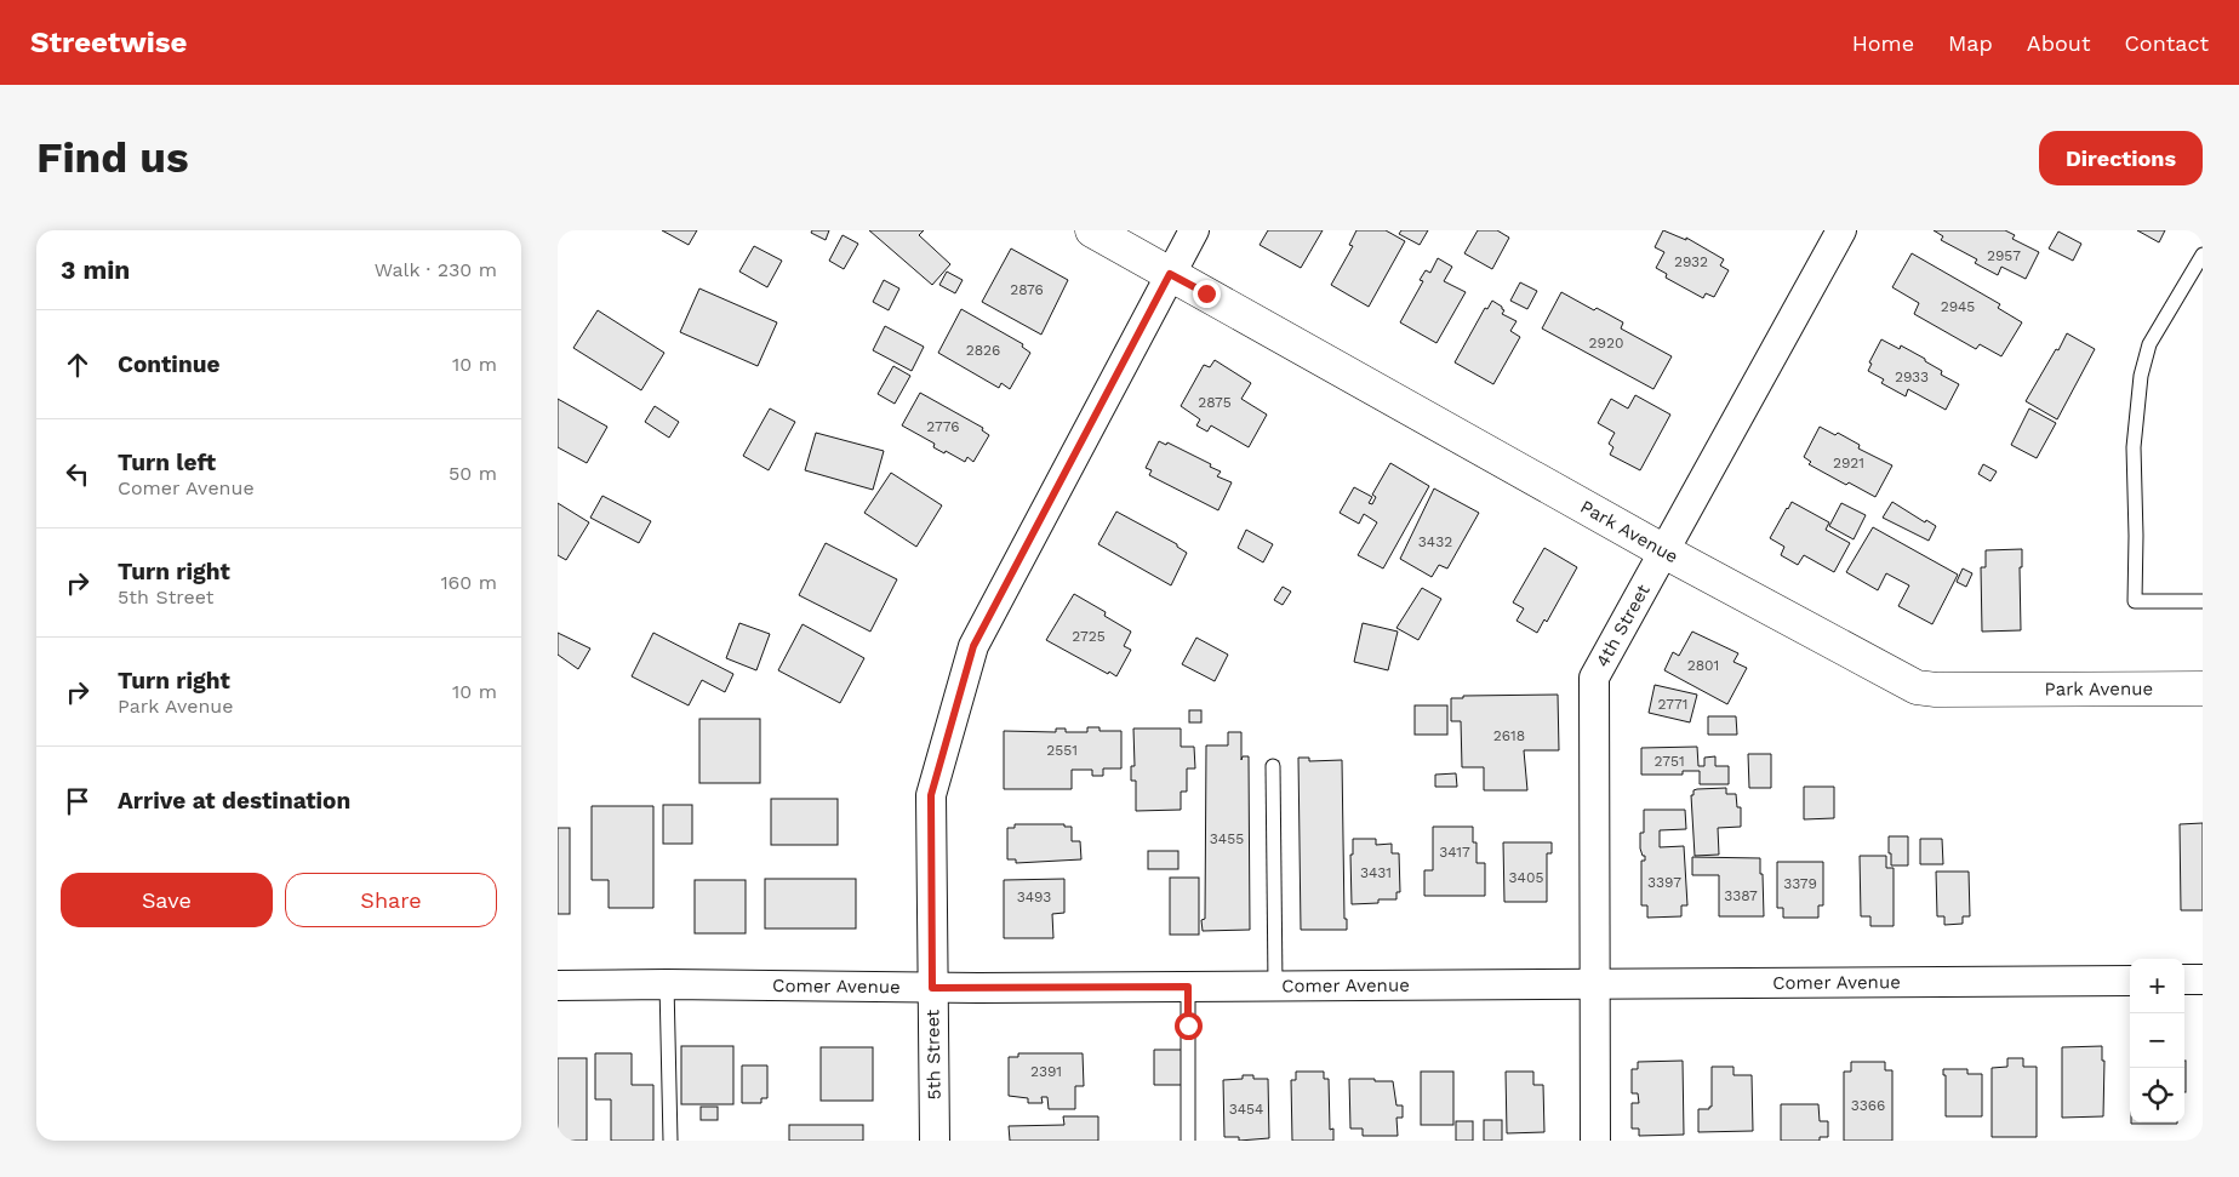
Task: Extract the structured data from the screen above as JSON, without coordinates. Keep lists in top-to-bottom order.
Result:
{
  "streets": {
    "street": [
      "Park Avenue",
      "4th Street",
      "Comer Avenue",
      "5th Street"
    ]
  },
  "crossings": [
    ["Park Avenue", "4th Street"],
    ["Park Avenue", "5th Street"],
    ["4th Street", "Comer Avenue"],
    ["Comer Avenue", "5th Street"]
  ],
  "house_numbers": [
    "2957",
    "2932",
    "2876",
    "2945",
    "2920",
    "2826",
    "2933",
    "2875",
    "2776",
    "2921",
    "3432",
    "2725",
    "2801",
    "2771",
    "2618",
    "2551",
    "2751",
    "3455",
    "3417",
    "3431",
    "3405",
    "3397",
    "3379",
    "3387",
    "3493",
    "2391",
    "3366",
    "3454"
  ],
  "page": {
    "header": "Streetwise",
    "nav": [
      "Home",
      "Map",
      "About",
      "Contact"
    ],
    "buttons": [
      "Directions",
      ["Save", "Share"]
    ],
    "title": "Find us",
    "heading": ["3 min", "Walk · 230 m"],
    "list": [
      ["Continue", "10 m"],
      ["Turn left", "Comer Avenue", "50 m"],
      ["Turn right", "5th Street", "160 m"],
      ["Turn right", "Park Avenue", "10 m"],
      "Arrive at destination"
    ],
    "map_buttons": ["+", "−"]
  }
}
